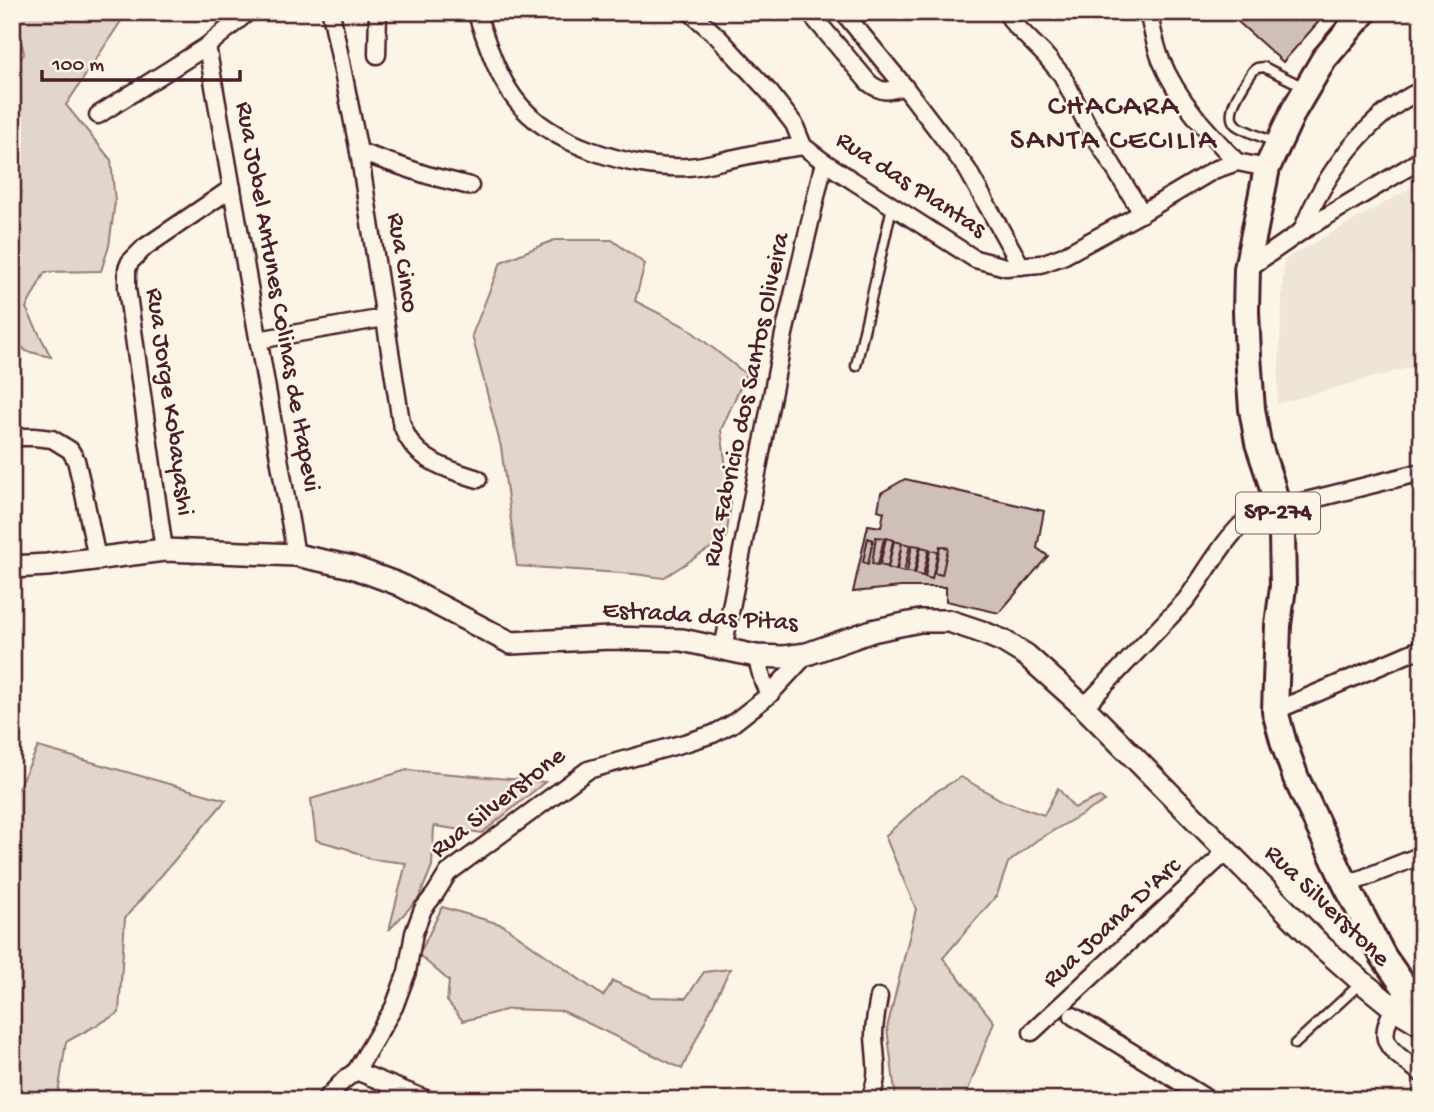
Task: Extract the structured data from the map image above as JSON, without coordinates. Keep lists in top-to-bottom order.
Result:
{
  "streets": {
    "main road": ["SP-274"],
    "street": [
      "Rua das Plantas",
      "Rua Cinco",
      "Rua Jobel Antunes Colinas de Itapevi",
      "Rua Fabricio dos Santos Oliveira",
      "Rua Jorge Kobayashi",
      "Estrada das Pitas",
      "Rua Silverstone",
      "Rua Joana D'Arc"
    ]
  },
  "crossings": [
    ["Rua das Plantas", "Rua Fabricio dos Santos Oliveira"],
    ["Rua Jobel Antunes Colinas de Itapevi", "Rua Jorge Kobayashi"],
    ["Rua Jobel Antunes Colinas de Itapevi", "Estrada das Pitas"],
    ["Rua Fabricio dos Santos Oliveira", "Estrada das Pitas"],
    ["Rua Jorge Kobayashi", "Estrada das Pitas"],
    ["SP-274", "Rua Silverstone"],
    ["Estrada das Pitas", "Rua Silverstone"],
    ["Estrada das Pitas", "Rua Joana D'Arc"],
    ["Rua Silverstone", "Rua Joana D'Arc"]
  ],
  "districts": ["CHACARA SANTA CECILIA"],
  "scale_bar": "100 m"
}
